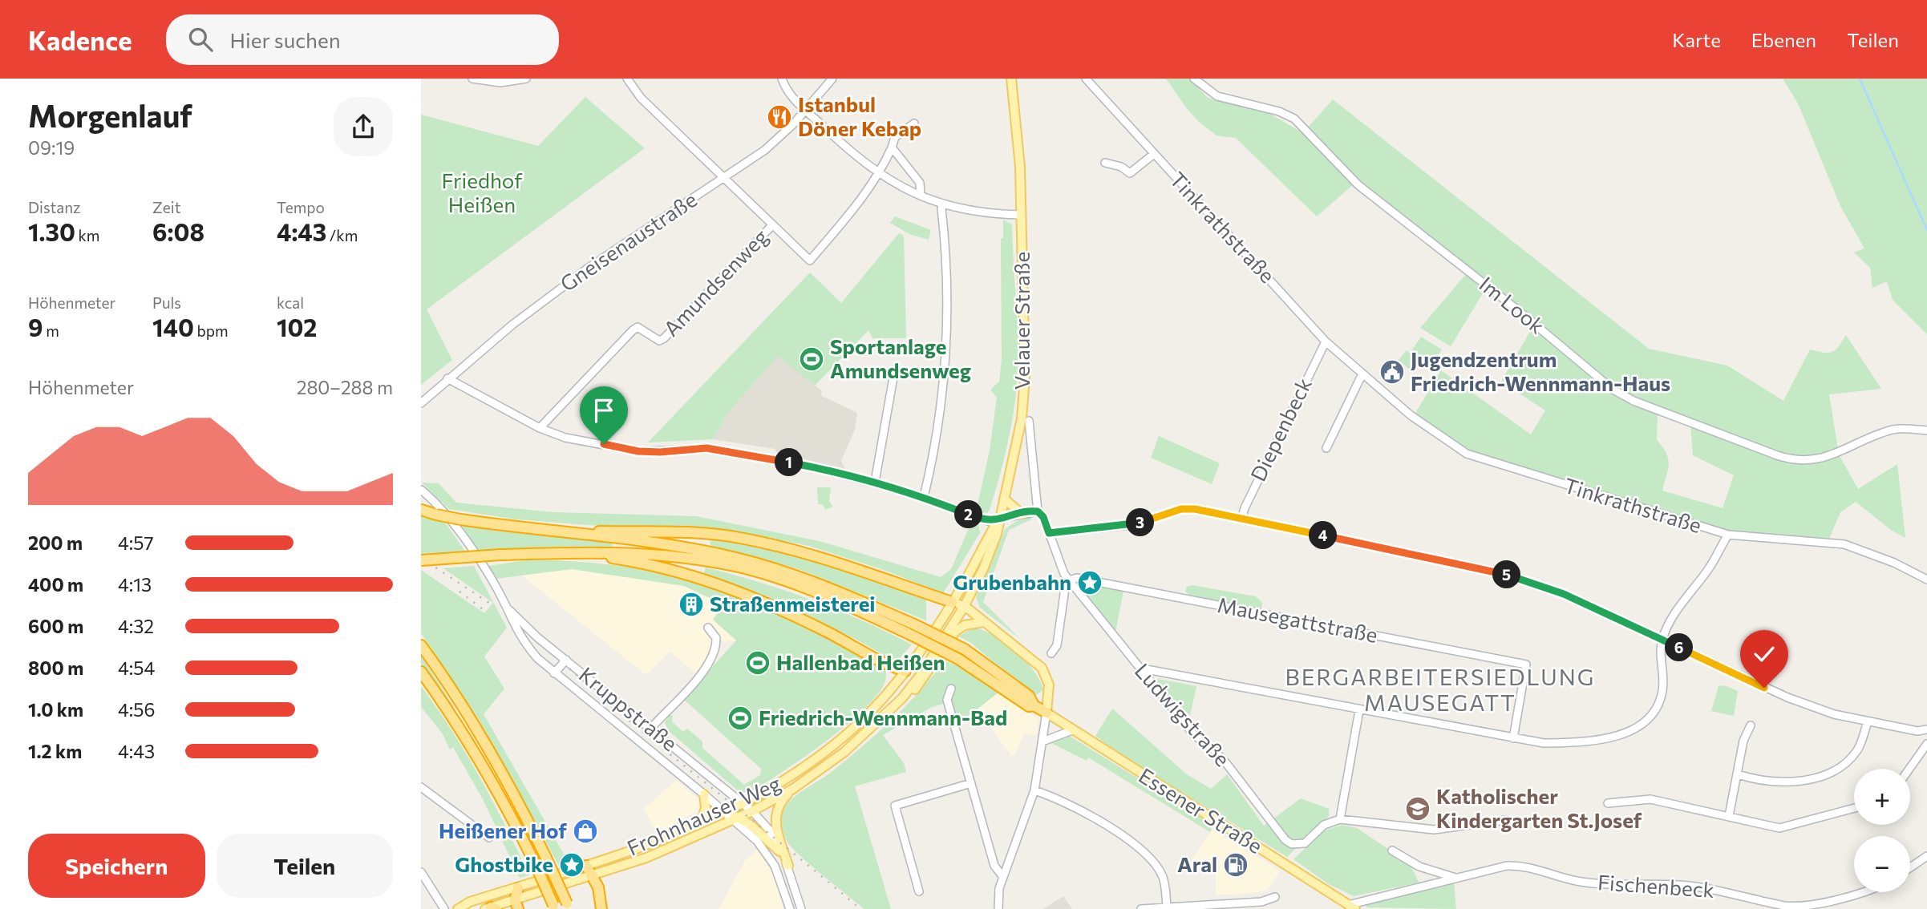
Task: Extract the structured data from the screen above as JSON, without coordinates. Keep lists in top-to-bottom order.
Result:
{
  "streets": {
    "main road": ["Velauer Straße", "Essener Straße", "Frohnhauser Weg"],
    "street": [
      "Tinkrathstraße",
      "Gneisenaustraße",
      "Amundsenweg",
      "Im Look",
      "Diepenbeck",
      "Mausegattstraße",
      "Kruppstraße",
      "Ludwigstraße",
      "Fischenbeck"
    ]
  },
  "crossings": [
    ["Tinkrathstraße", "Diepenbeck"],
    ["Gneisenaustraße", "Amundsenweg"],
    ["Velauer Straße", "Mausegattstraße"],
    ["Velauer Straße", "Ludwigstraße"],
    ["Velauer Straße", "Frohnhauser Weg"],
    ["Mausegattstraße", "Ludwigstraße"],
    ["Kruppstraße", "Frohnhauser Weg"],
    ["Essener Straße", "Fischenbeck"]
  ],
  "districts": ["BERGARBEITERSIEDLUNG MAUSEGATT"],
  "parks": ["Friedhof Heißen"],
  "places": {
    "restaurant": ["Istanbul Döner Kebap"],
    "sports": ["Sportanlage Amundsenweg", "Hallenbad Heißen", "Friedrich-Wennmann-Bad"],
    "public building": ["Jugendzentrum Friedrich-Wennmann-Haus"],
    "place": ["Grubenbahn", "Ghostbike"],
    "building": ["Straßenmeisterei"],
    "school or university": ["Katholischer Kindergarten St.Josef"],
    "shop": ["Heißener Hof"],
    "fuel station": ["Aral"]
  },
  "page": {
    "header": "Kadence",
    "search": "Hier suchen",
    "nav": ["Karte", "Ebenen", "Teilen"],
    "heading": ["Morgenlauf", "09:19"],
    "stats": [
      ["Distanz", "1.30 km"],
      ["Zeit", "6:08"],
      ["Tempo", "4:43 /km"],
      ["Höhenmeter", "9 m"],
      ["Puls", "140 bpm"],
      ["kcal", "102"]
    ],
    "chart": ["Höhenmeter", "280–288 m"],
    "pins": [
      "1",
      "2",
      "3",
      "4",
      "5",
      "6"
    ],
    "list": [
      {
        "name": "200 m",
        "note": "4:57"
      },
      {
        "name": "400 m",
        "note": "4:13"
      },
      {
        "name": "600 m",
        "note": "4:32"
      },
      {
        "name": "800 m",
        "note": "4:54"
      },
      {
        "name": "1.0 km",
        "note": "4:56"
      },
      {
        "name": "1.2 km",
        "note": "4:43"
      }
    ],
    "map_buttons": ["+", "−"],
    "buttons": ["Speichern", "Teilen"]
  }
}
